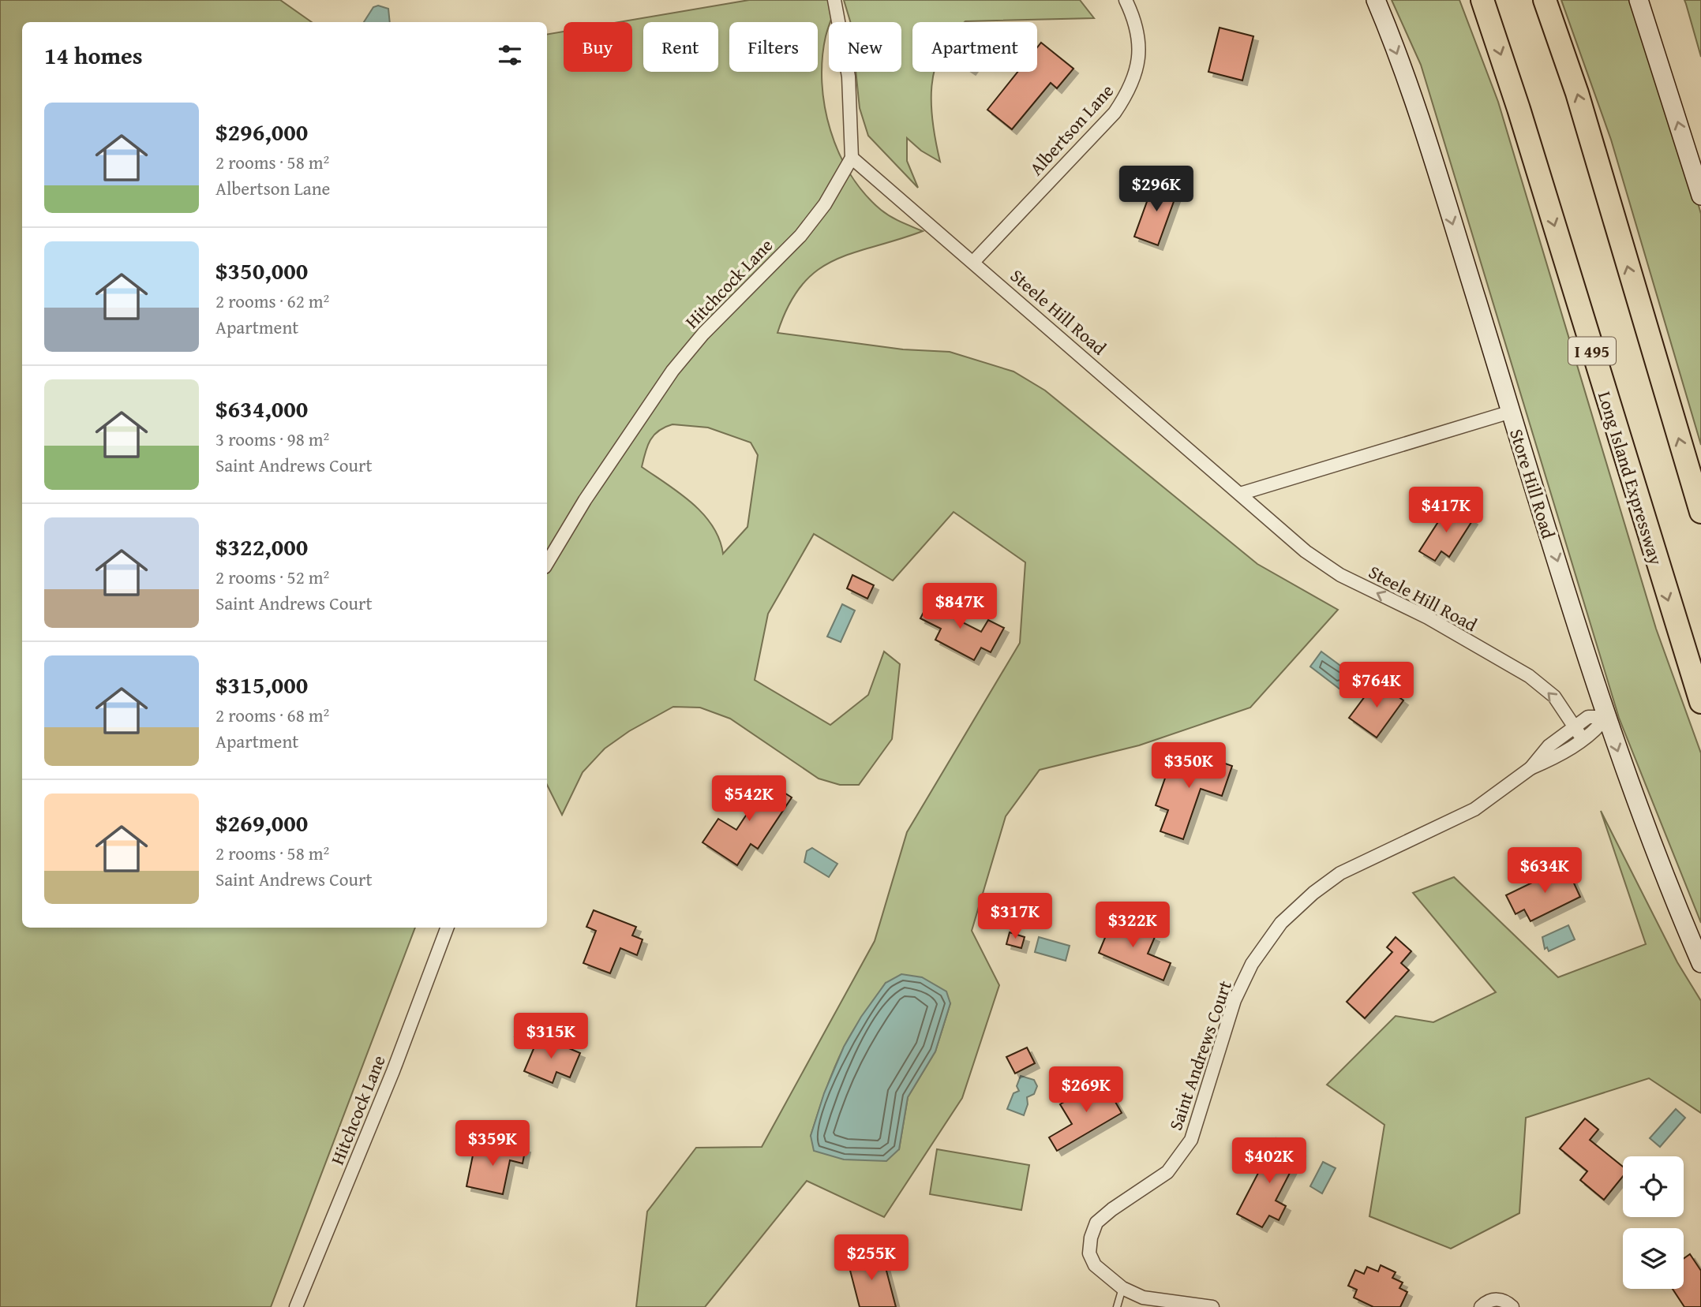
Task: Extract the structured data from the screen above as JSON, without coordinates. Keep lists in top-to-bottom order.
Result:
{
  "streets": {
    "highway": ["I 495", "Long Island Expressway"],
    "main road": ["Store Hill Road"],
    "street": [
      "Albertson Lane",
      "Hitchcock Lane",
      "Steele Hill Road",
      "Saint Andrews Court"
    ]
  },
  "crossings": [
    ["Albertson Lane", "Steele Hill Road"],
    ["Hitchcock Lane", "Steele Hill Road"],
    ["Steele Hill Road", "Saint Andrews Court"],
    ["Store Hill Road", "Saint Andrews Court"]
  ],
  "one_way": ["Steele Hill Road", "Store Hill Road"],
  "page": {
    "chip": [
      "Buy",
      "Rent",
      "Filters",
      "New",
      "Apartment"
    ],
    "heading": "14 homes",
    "list": [
      {
        "name": "$296,000",
        "note": "2 rooms · 58 m² · Albertson Lane"
      },
      {
        "name": "$350,000",
        "note": "2 rooms · 62 m² · Apartment"
      },
      {
        "name": "$634,000",
        "note": "3 rooms · 98 m² · Saint Andrews Court"
      },
      {
        "name": "$322,000",
        "note": "2 rooms · 52 m² · Saint Andrews Court"
      },
      {
        "name": "$315,000",
        "note": "2 rooms · 68 m² · Apartment"
      },
      {
        "name": "$269,000",
        "note": "2 rooms · 58 m² · Saint Andrews Court"
      }
    ],
    "price": [
      "$296K",
      "$417K",
      "$847K",
      "$764K",
      "$350K",
      "$542K",
      "$634K",
      "$317K",
      "$322K",
      "$315K",
      "$269K",
      "$359K",
      "$402K",
      "$255K"
    ]
  }
}
